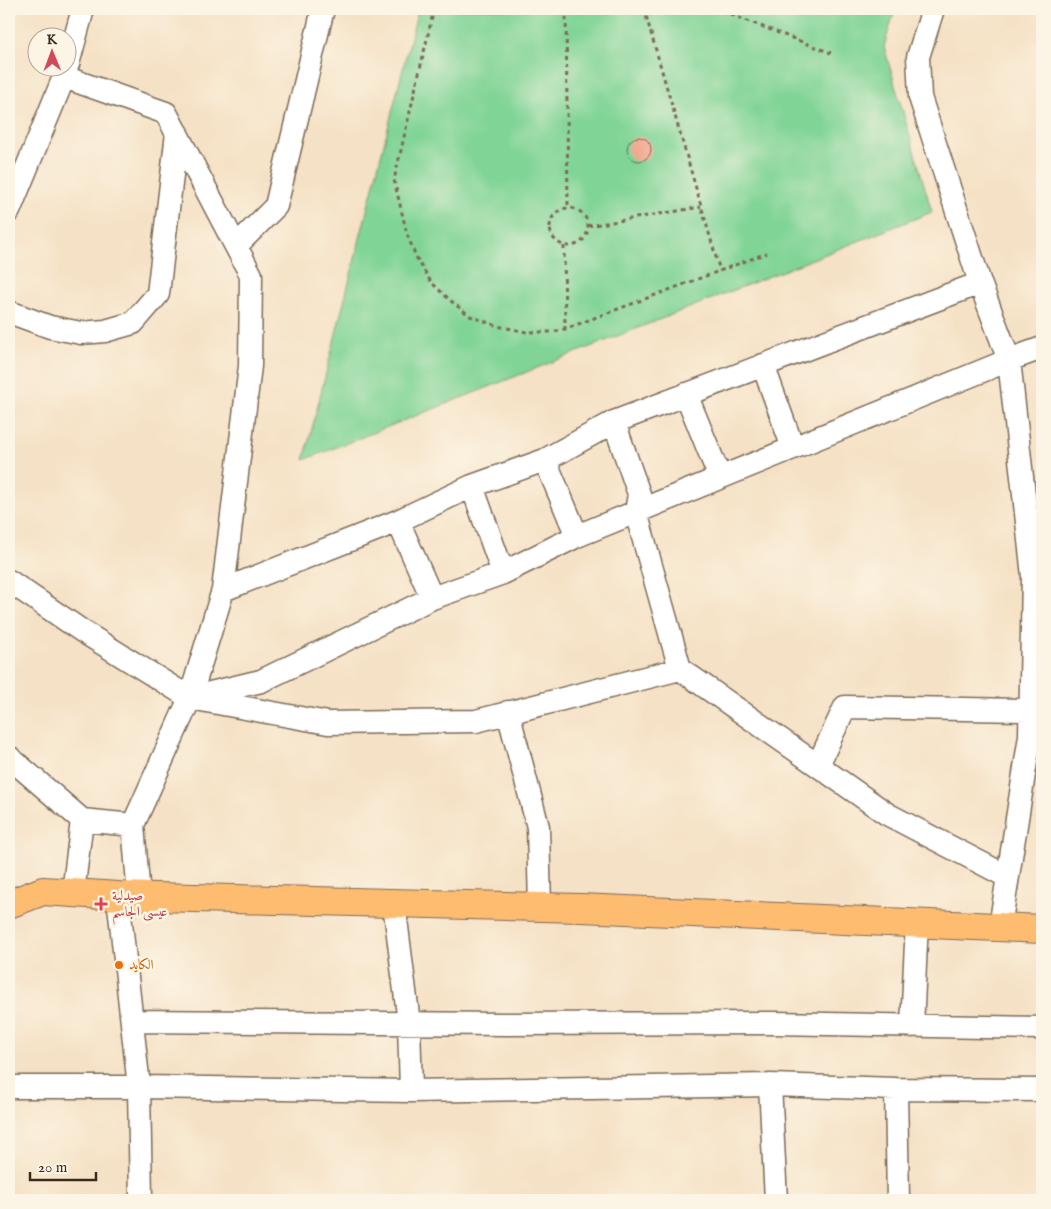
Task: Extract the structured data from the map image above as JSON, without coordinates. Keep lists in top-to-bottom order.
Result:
{
  "places": {
    "health": ["صيدلية عيسى الجاسم"],
    "other": ["الكايد"]
  },
  "scale_bar": "20 m",
  "north": "top"
}
